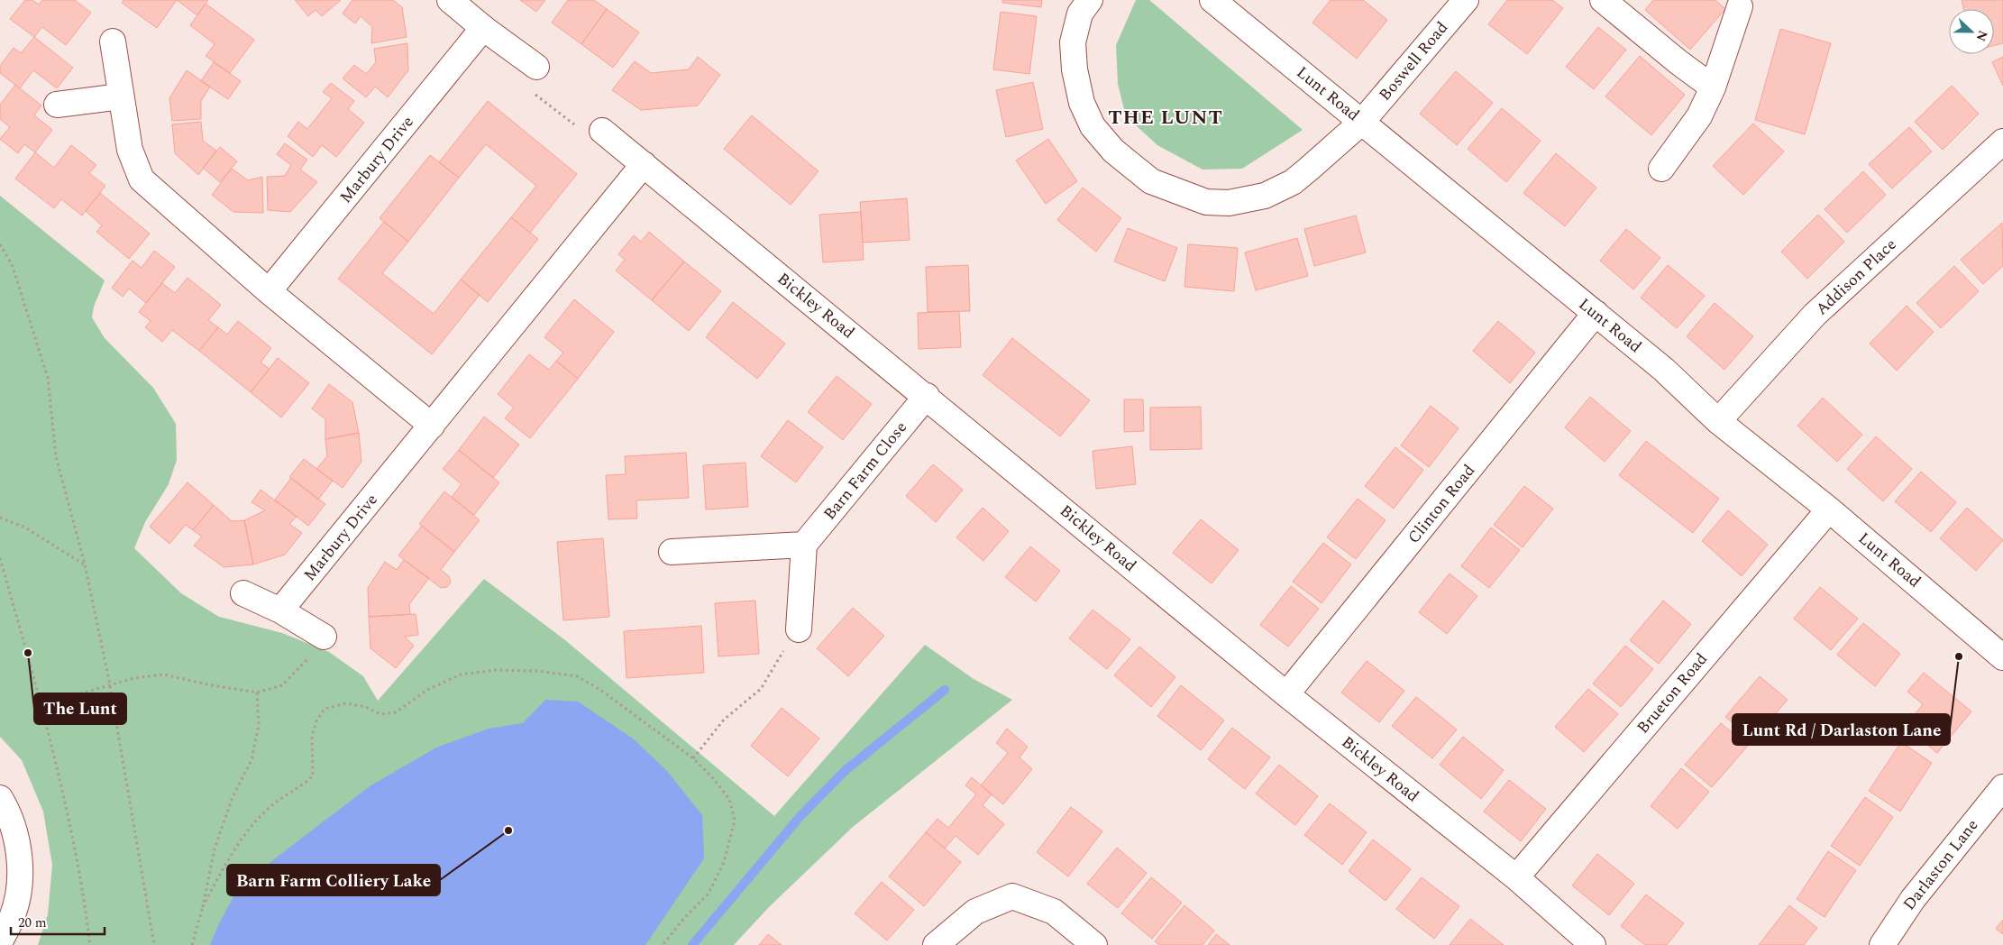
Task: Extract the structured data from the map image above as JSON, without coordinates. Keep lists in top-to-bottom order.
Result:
{
  "streets": {
    "main road": [
      "Boswell Road",
      "Lunt Road",
      "Marbury Drive",
      "Addison Place",
      "Bickley Road",
      "Barn Farm Close",
      "Clinton Road",
      "Brueton Road",
      "Darlaston Lane"
    ]
  },
  "crossings": [
    ["Boswell Road", "Lunt Road"],
    ["Lunt Road", "Addison Place"],
    ["Lunt Road", "Clinton Road"],
    ["Lunt Road", "Brueton Road"],
    ["Marbury Drive", "Bickley Road"],
    ["Bickley Road", "Barn Farm Close"],
    ["Bickley Road", "Clinton Road"],
    ["Bickley Road", "Brueton Road"]
  ],
  "districts": ["THE LUNT"],
  "places": ["The Lunt", "Lunt Rd / Darlaston Lane", "Barn Farm Colliery Lake"],
  "scale_bar": "20 m",
  "north": "right"
}
